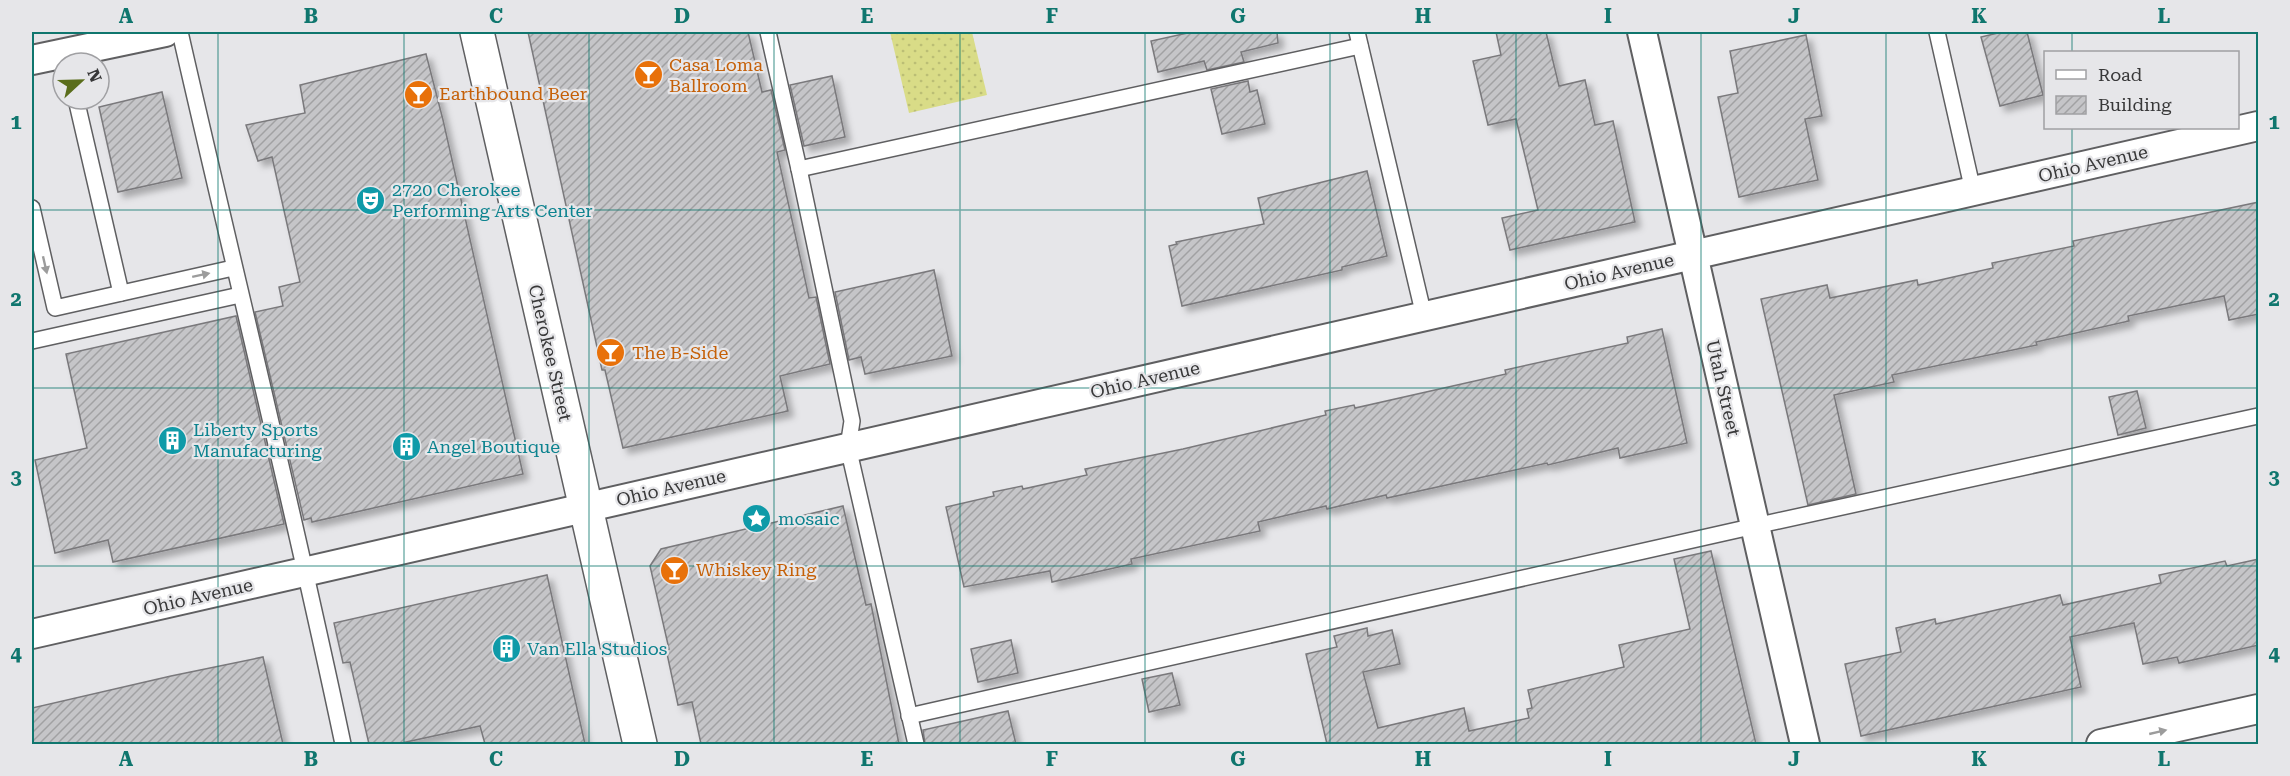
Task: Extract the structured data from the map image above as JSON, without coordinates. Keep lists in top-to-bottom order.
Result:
{
  "streets": {
    "street": ["Ohio Avenue", "Cherokee Street", "Utah Street"]
  },
  "crossings": [
    ["Ohio Avenue", "Cherokee Street"],
    ["Ohio Avenue", "Utah Street"]
  ],
  "places": {
    "bar": [
      "Casa Loma Ballroom",
      "Earthbound Beer",
      "The B-Side",
      "Whiskey Ring"
    ],
    "theatre": ["2720 Cherokee Performing Arts Center"],
    "building": ["Liberty Sports Manufacturing", "Angel Boutique", "Van Ella Studios"],
    "place": ["mosaic"]
  },
  "legend": ["Road", "Building"],
  "north": "right",
  "grid": {
    "columns": [
      "A",
      "B",
      "C",
      "D",
      "E",
      "F",
      "G",
      "H",
      "I",
      "J",
      "K",
      "L"
    ],
    "rows": [
      "1",
      "2",
      "3",
      "4"
    ]
  }
}
